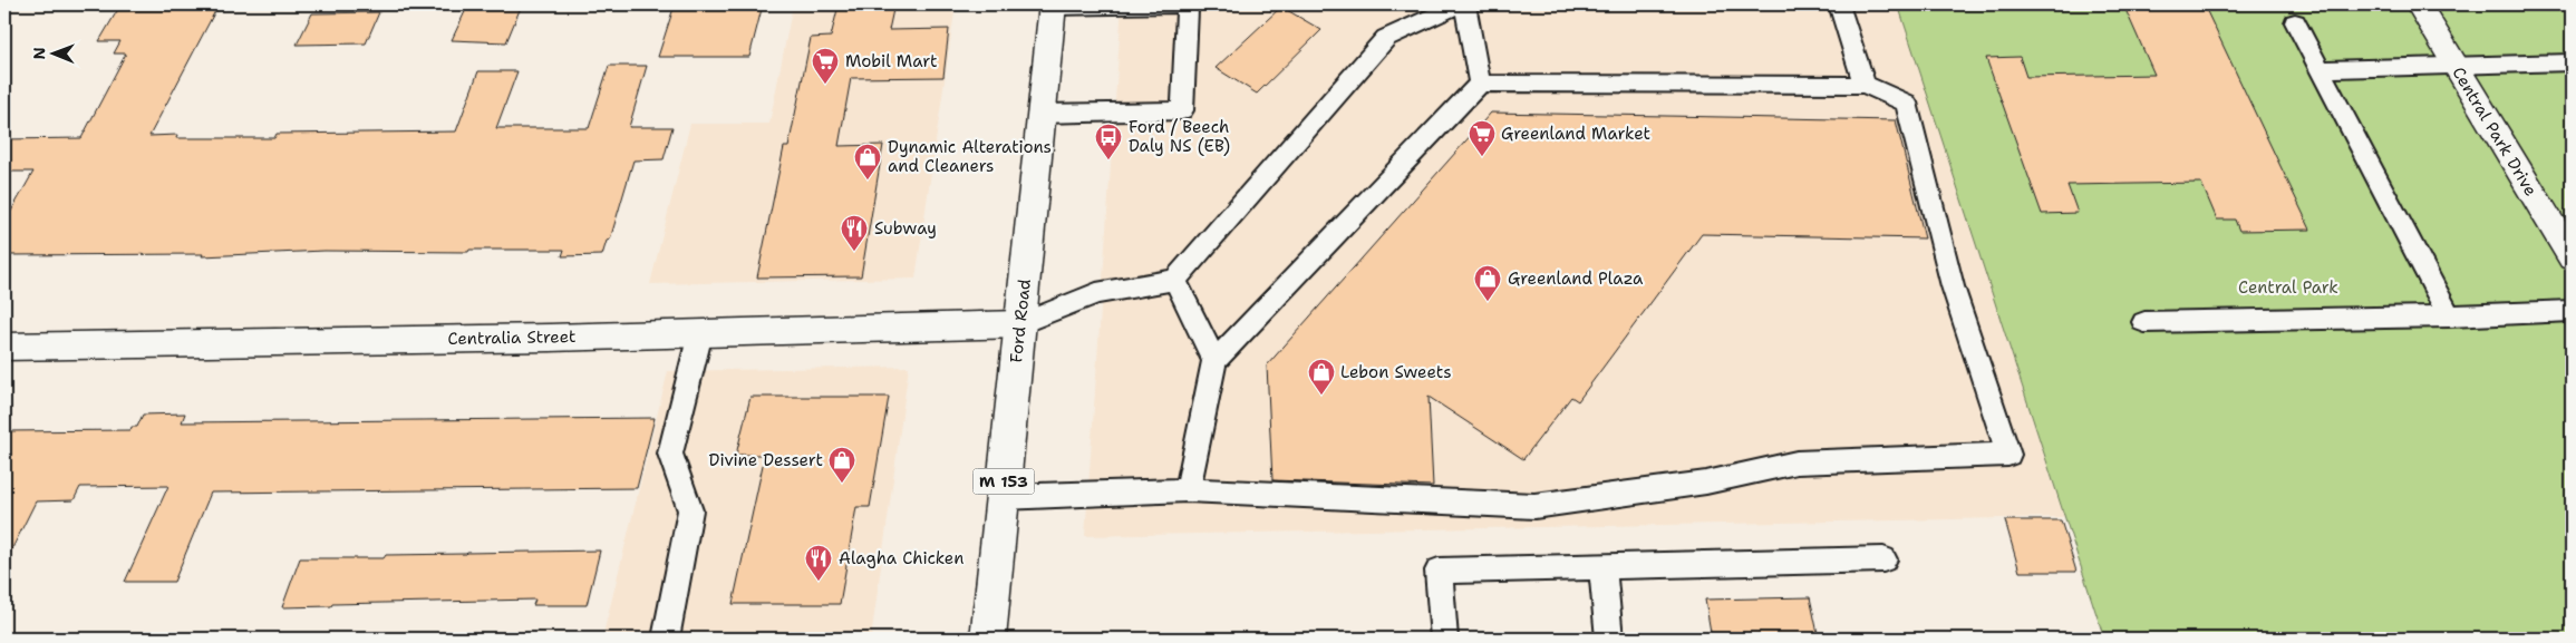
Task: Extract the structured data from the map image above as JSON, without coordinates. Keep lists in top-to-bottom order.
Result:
{
  "streets": {
    "street": [
      "Central Park Drive",
      "Ford Road",
      "Centralia Street",
      "M 153"
    ]
  },
  "crossings": [
    ["Ford Road", "Centralia Street"]
  ],
  "parks": ["Central Park"],
  "places": {
    "supermarket": ["Mobil Mart", "Greenland Market"],
    "bus stop": ["Ford / Beech Daly NS (EB)"],
    "shop": [
      "Dynamic Alterations and Cleaners",
      "Greenland Plaza",
      "Lebon Sweets",
      "Divine Dessert"
    ],
    "restaurant": ["Subway", "Alagha Chicken"]
  },
  "north": "left"
}
